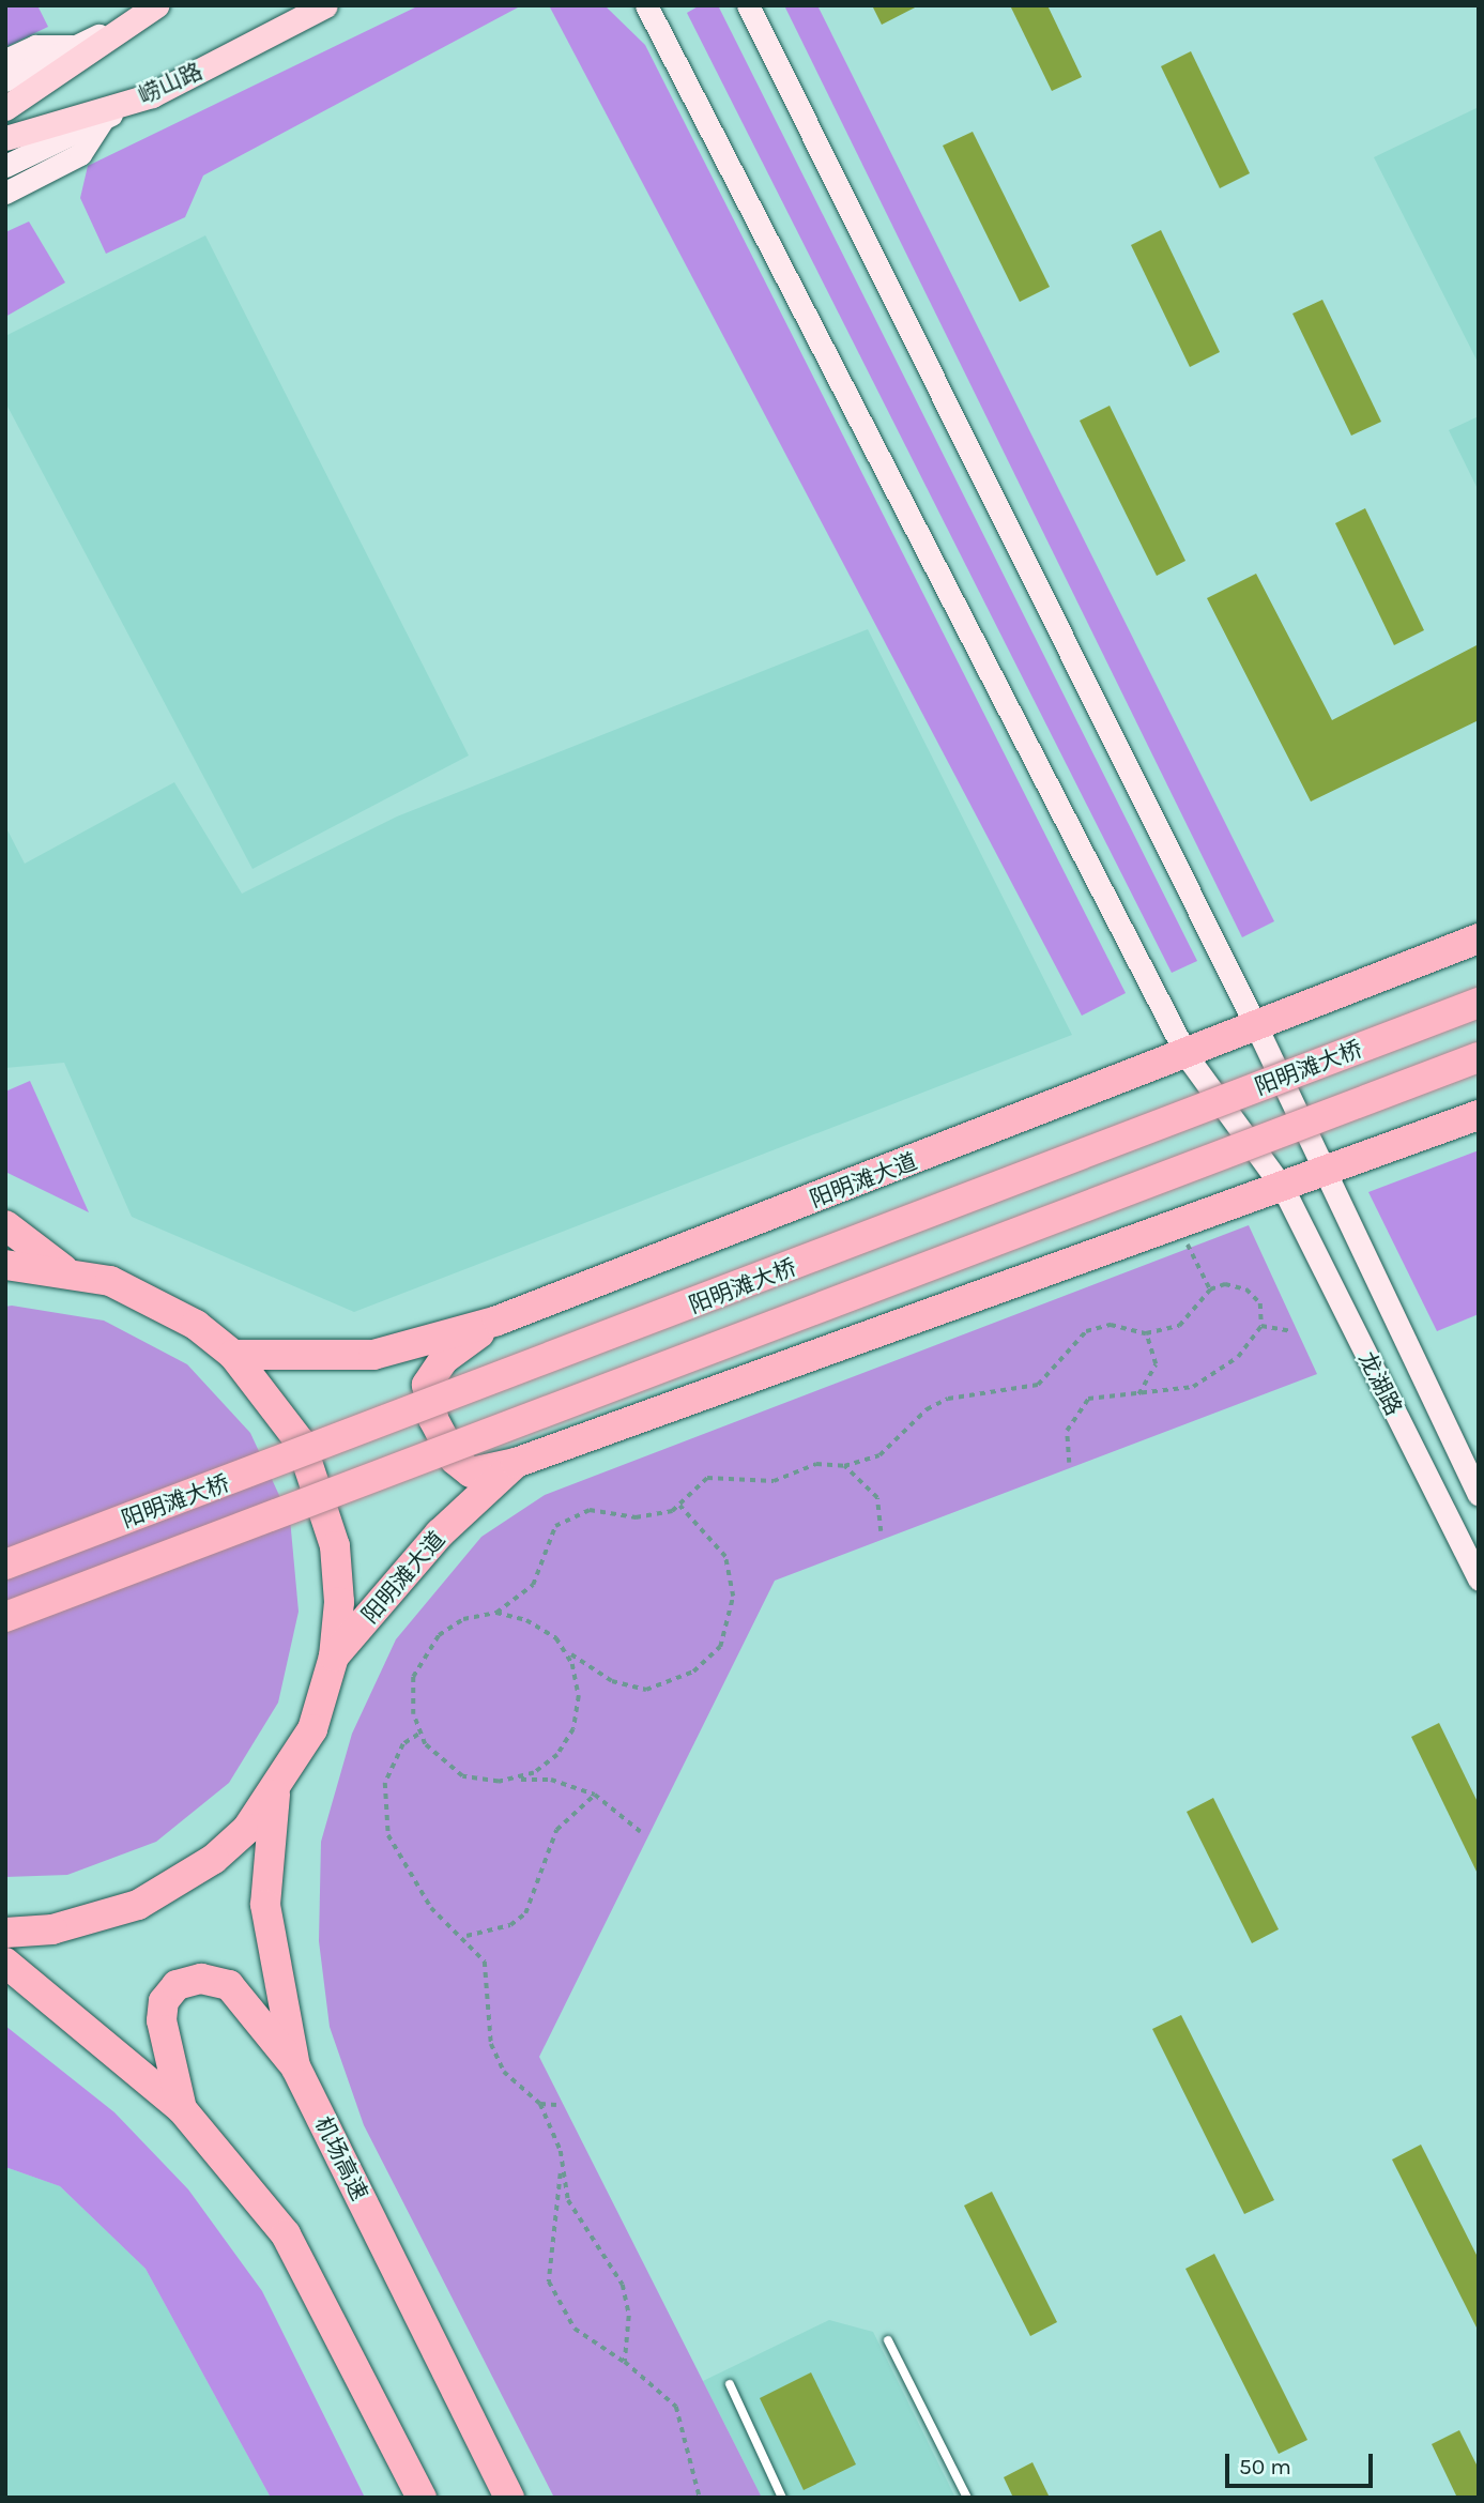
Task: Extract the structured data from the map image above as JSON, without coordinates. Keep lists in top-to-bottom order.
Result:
{
  "streets": {
    "highway": ["阳明滩大桥", "阳明滩大道", "机场高速"],
    "main road": ["崂山路", "龙湖路"]
  },
  "crossings": [
    ["阳明滩大道", "龙湖路"]
  ],
  "scale_bar": "50 m"
}
